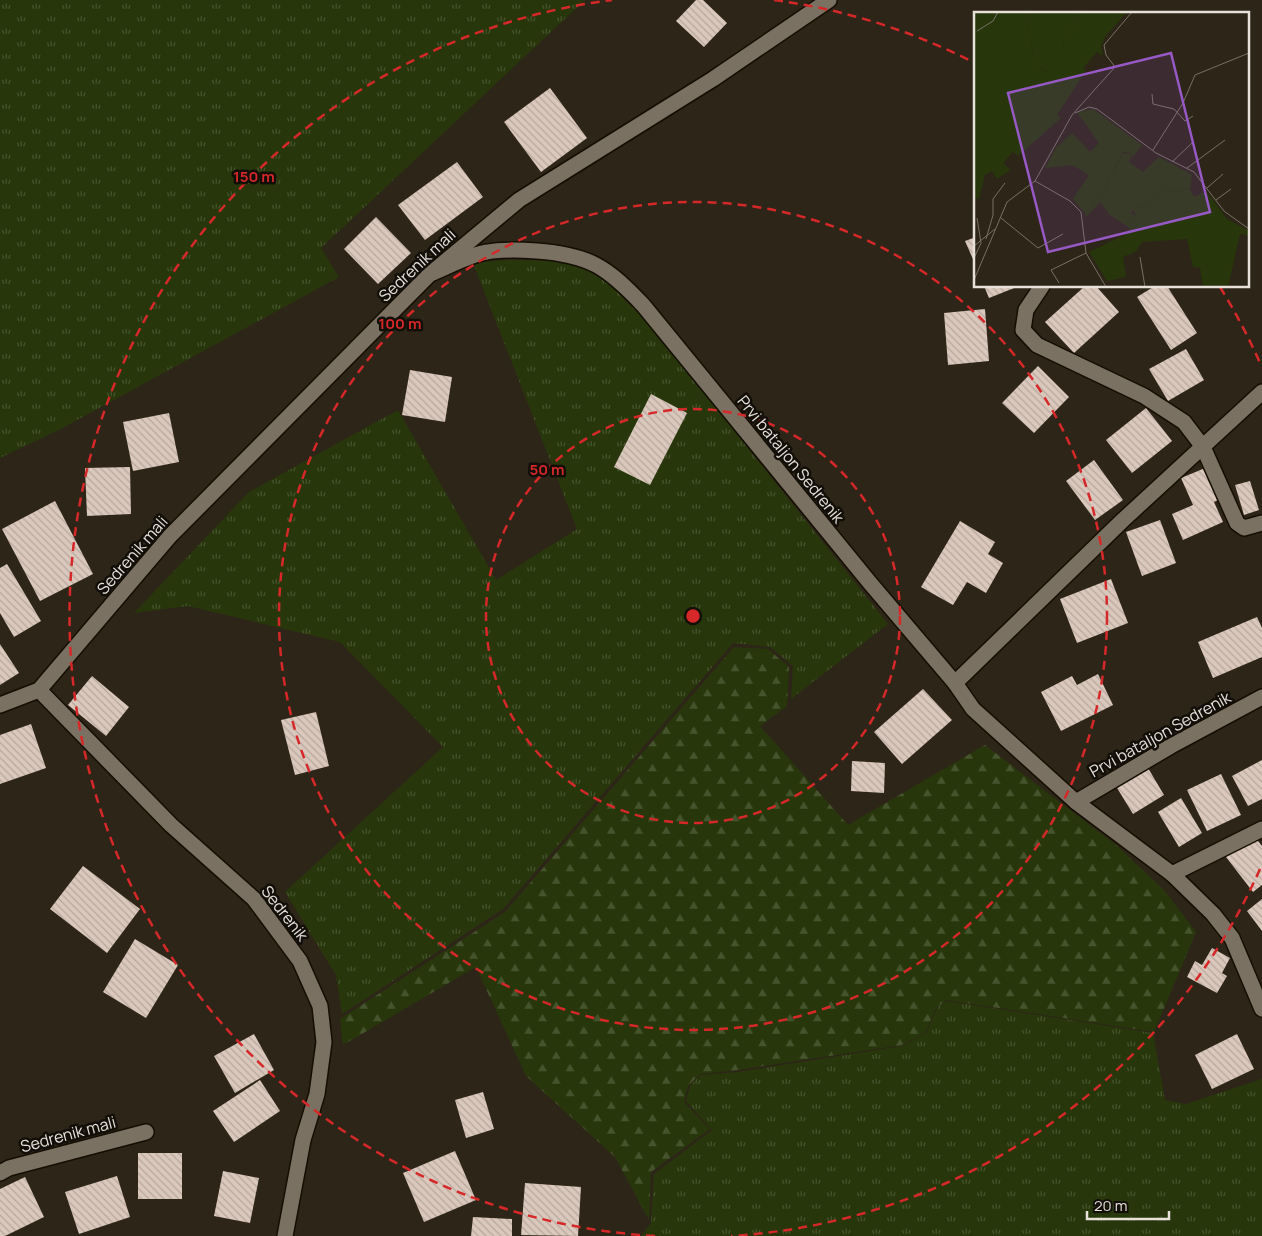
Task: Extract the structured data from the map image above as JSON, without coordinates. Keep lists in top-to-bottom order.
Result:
{
  "streets": {
    "street": ["Sedrenik mali", "Prvi bataljon Sedrenik", "Sedrenik"]
  },
  "crossings": [
    ["Sedrenik mali", "Prvi bataljon Sedrenik"],
    ["Sedrenik mali", "Sedrenik"]
  ],
  "scale_bar": "20 m",
  "rings": ["150 m", "100 m", "50 m"]
}
